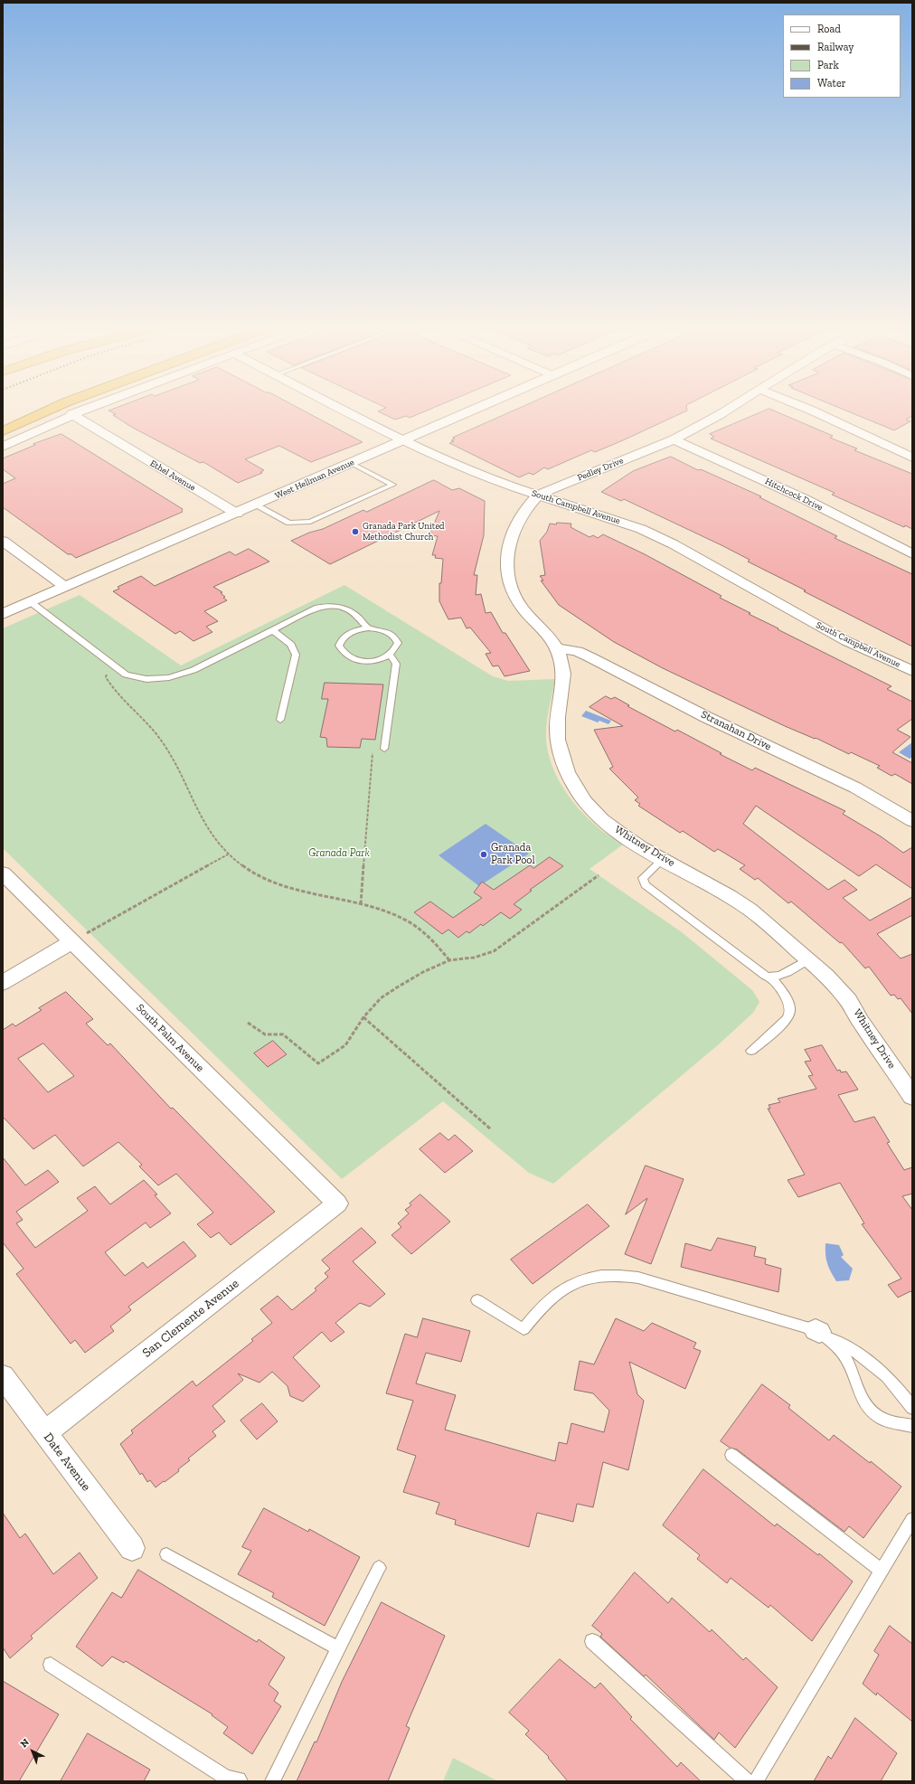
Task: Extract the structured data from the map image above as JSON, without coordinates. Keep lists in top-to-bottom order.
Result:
{
  "streets": {
    "street": [
      "Pedley Drive",
      "Ethel Avenue",
      "West Hellman Avenue",
      "Hitchcock Drive",
      "South Campbell Avenue",
      "Stranahan Drive",
      "Whitney Drive",
      "South Palm Avenue",
      "San Clemente Avenue",
      "Date Avenue"
    ]
  },
  "crossings": [
    ["Pedley Drive", "Hitchcock Drive"],
    ["Pedley Drive", "South Campbell Avenue"],
    ["Pedley Drive", "Whitney Drive"],
    ["Ethel Avenue", "West Hellman Avenue"],
    ["West Hellman Avenue", "South Campbell Avenue"],
    ["South Campbell Avenue", "Whitney Drive"],
    ["Stranahan Drive", "Whitney Drive"],
    ["South Palm Avenue", "San Clemente Avenue"],
    ["San Clemente Avenue", "Date Avenue"]
  ],
  "parks": ["Granada Park"],
  "places": ["Granada Park United Methodist Church", "Granada Park Pool"],
  "legend": [
    "Road",
    "Railway",
    "Park",
    "Water"
  ],
  "north": "top left"
}
